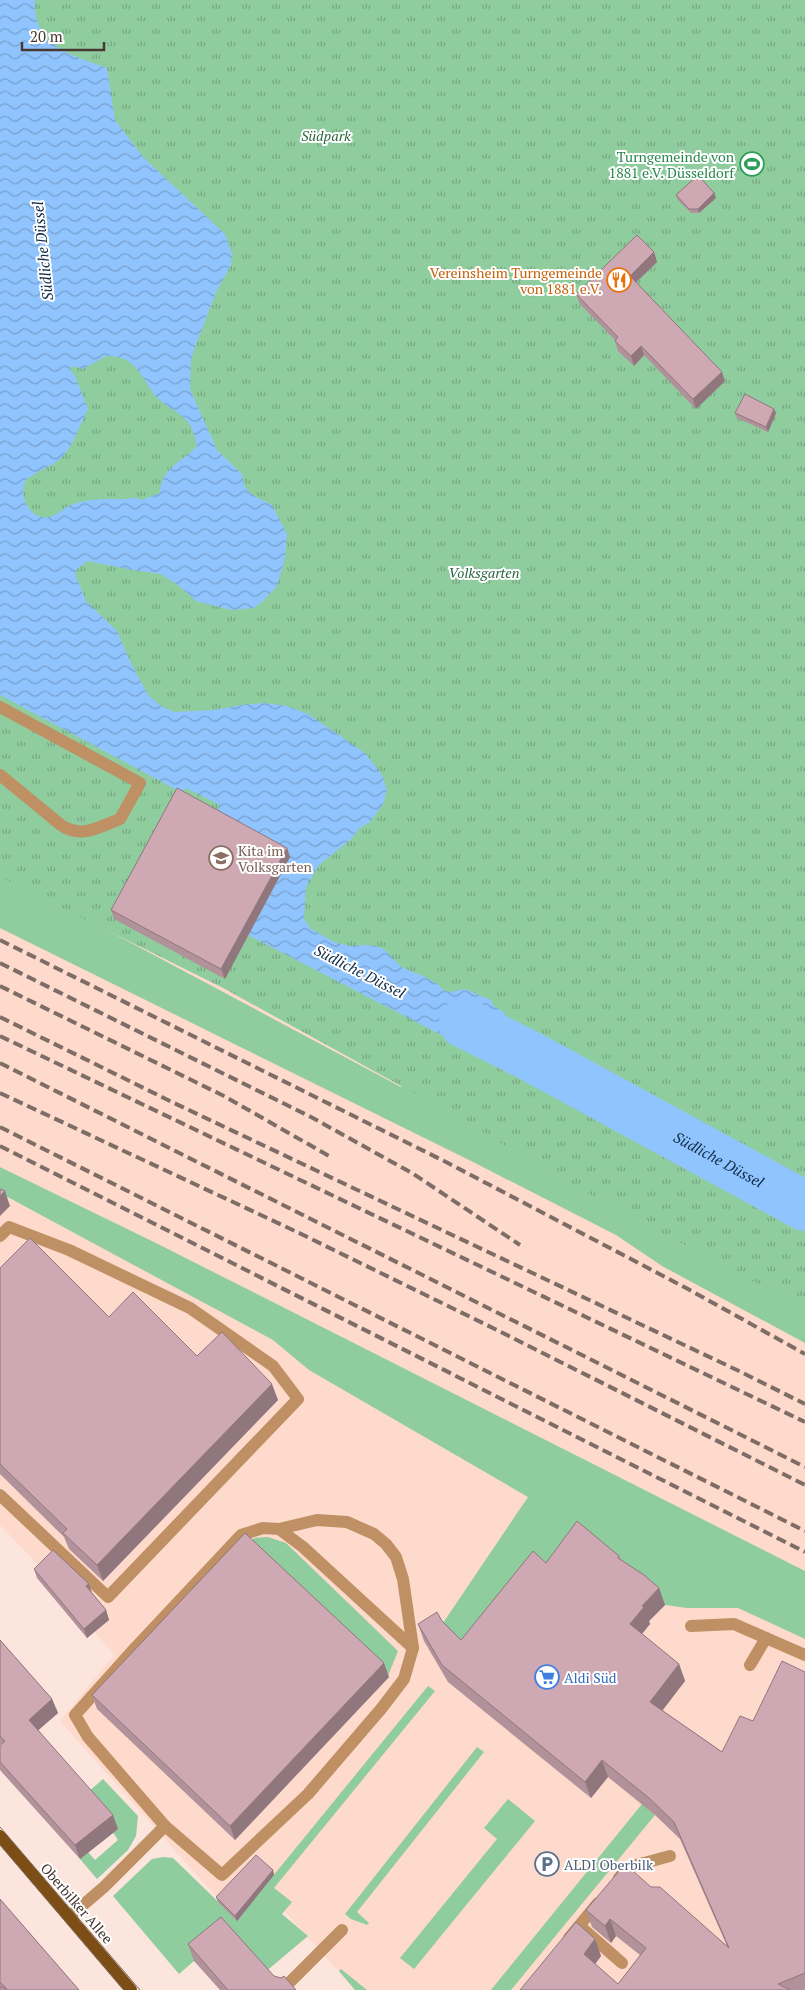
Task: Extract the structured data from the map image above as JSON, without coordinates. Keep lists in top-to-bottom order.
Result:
{
  "streets": {
    "main road": ["Oberbilker Allee"]
  },
  "water": ["Südliche Düssel"],
  "parks": ["Südpark", "Volksgarten"],
  "places": {
    "sports": ["Turngemeinde von 1881 e.V. Düsseldorf"],
    "restaurant": ["Vereinsheim Turngemeinde von 1881 e.V."],
    "school or university": ["Kita im Volksgarten"],
    "supermarket": ["Aldi Süd"],
    "parking": ["ALDI Oberbilk"]
  },
  "scale_bar": "20 m"
}
